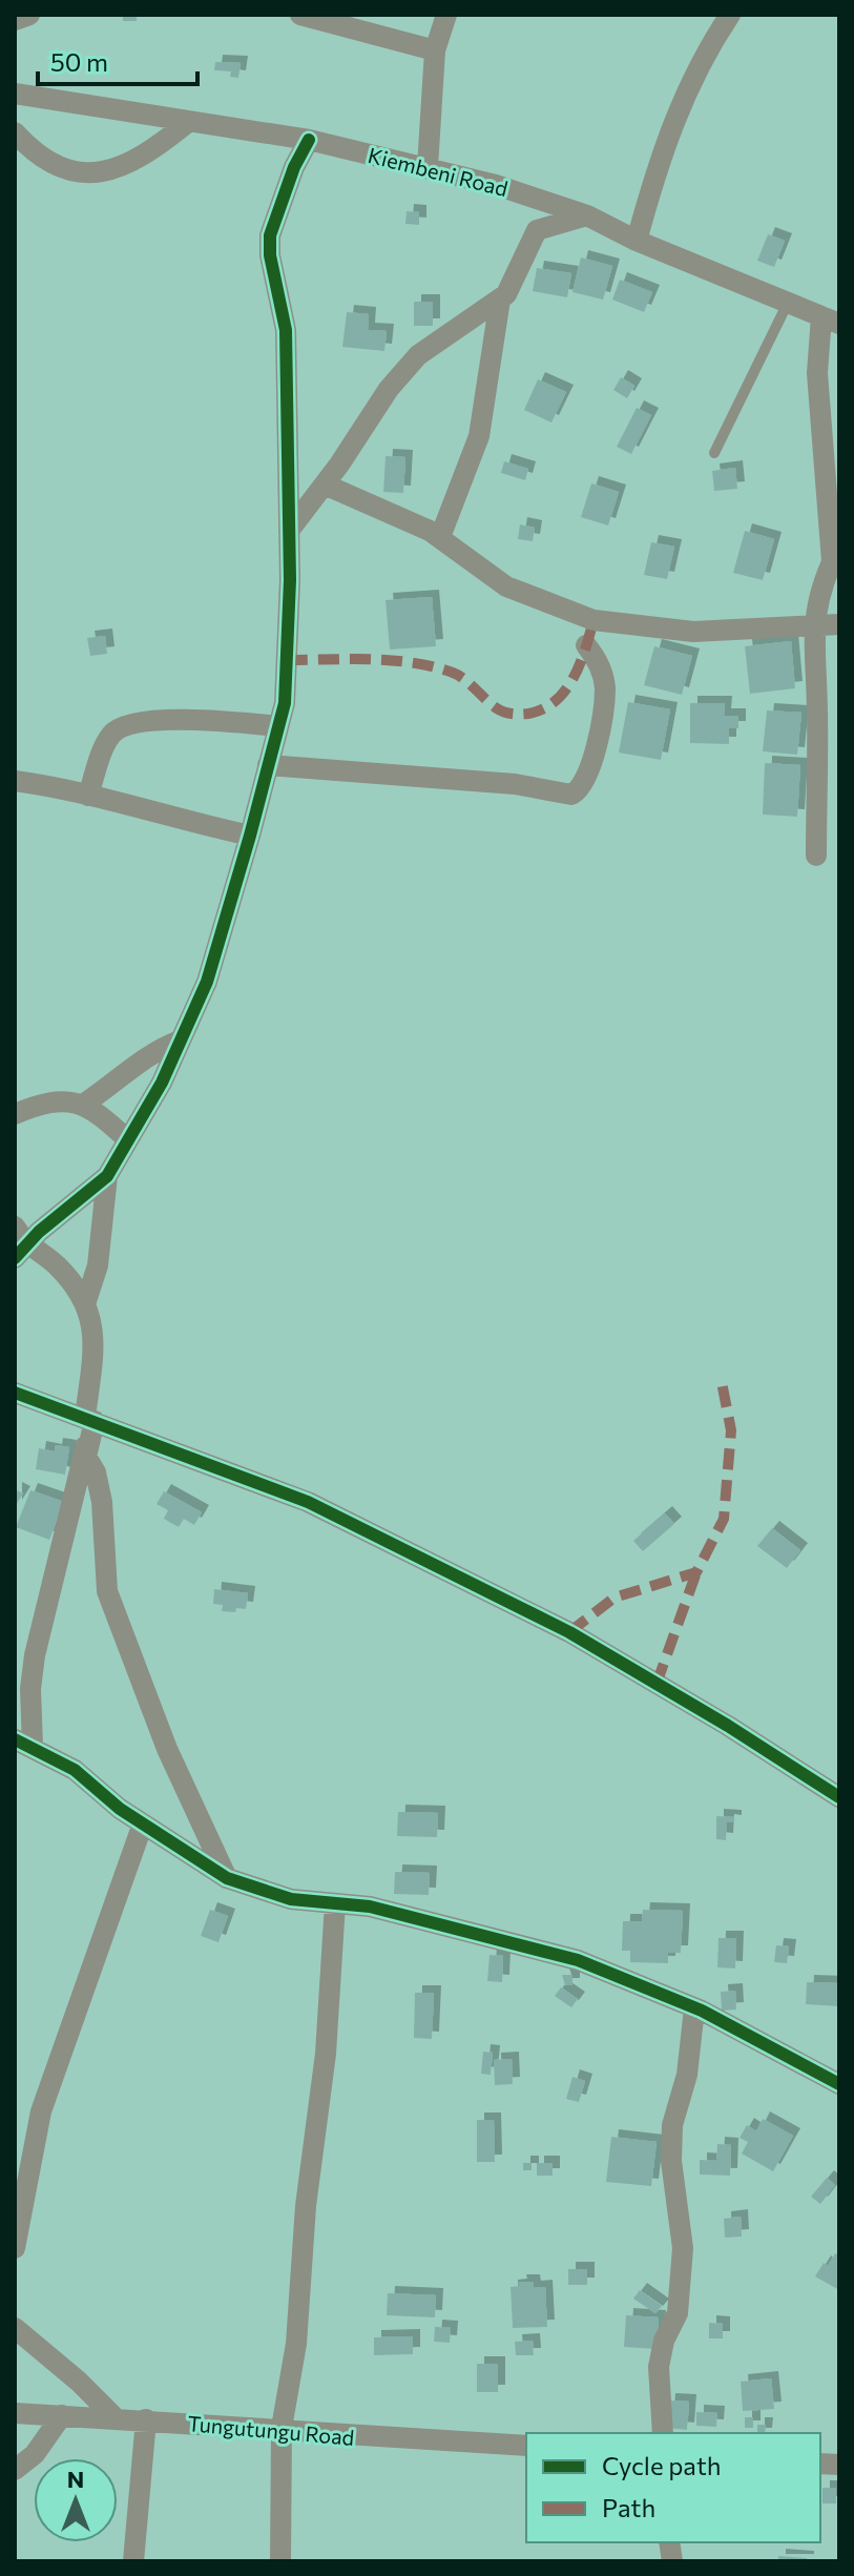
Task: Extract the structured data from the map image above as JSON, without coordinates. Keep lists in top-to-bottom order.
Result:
{
  "streets": {
    "street": ["Kiembeni Road", "Tungutungu Road"]
  },
  "legend": ["Cycle path", "Path"],
  "scale_bar": "50 m",
  "north": "top"
}
